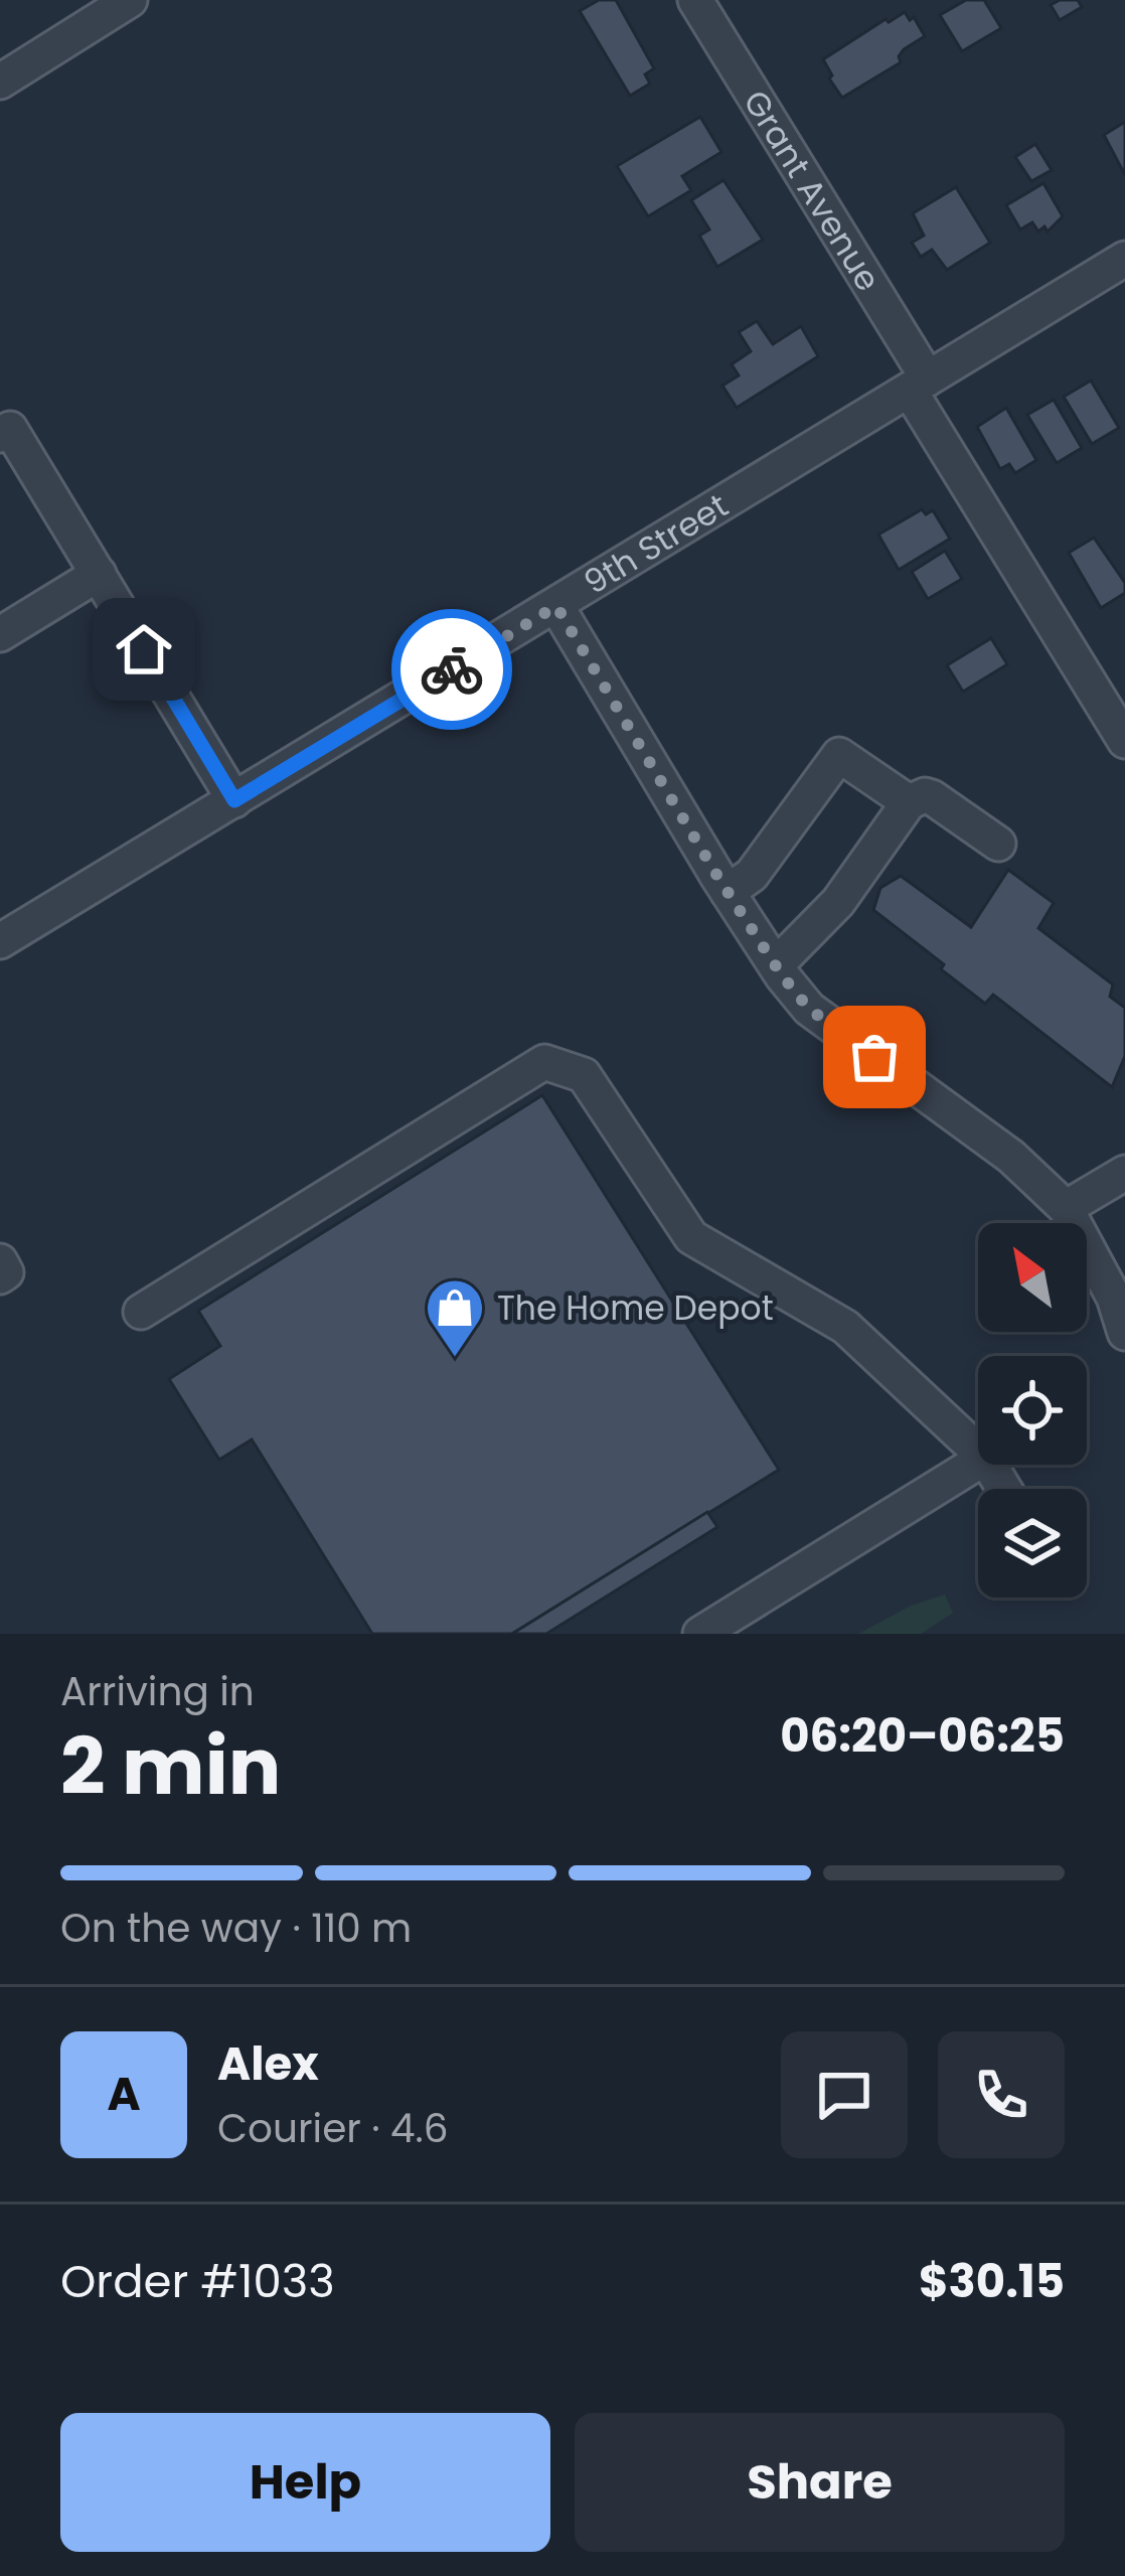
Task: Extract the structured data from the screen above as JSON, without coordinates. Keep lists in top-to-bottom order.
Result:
{
  "streets": {
    "street": ["Grant Avenue", "9th Street"]
  },
  "crossings": [
    ["Grant Avenue", "9th Street"]
  ],
  "places": {
    "shop": ["The Home Depot"]
  },
  "north": "top left",
  "page": {
    "heading": ["2 min", "Arriving in", "06:20–06:25"],
    "panel": [
      "Alex",
      "Courier · 4.6",
      "Order #1033",
      "$30.15"
    ],
    "bar": "On the way · 110 m",
    "round": "A",
    "buttons": ["Help", "Share"]
  }
}
